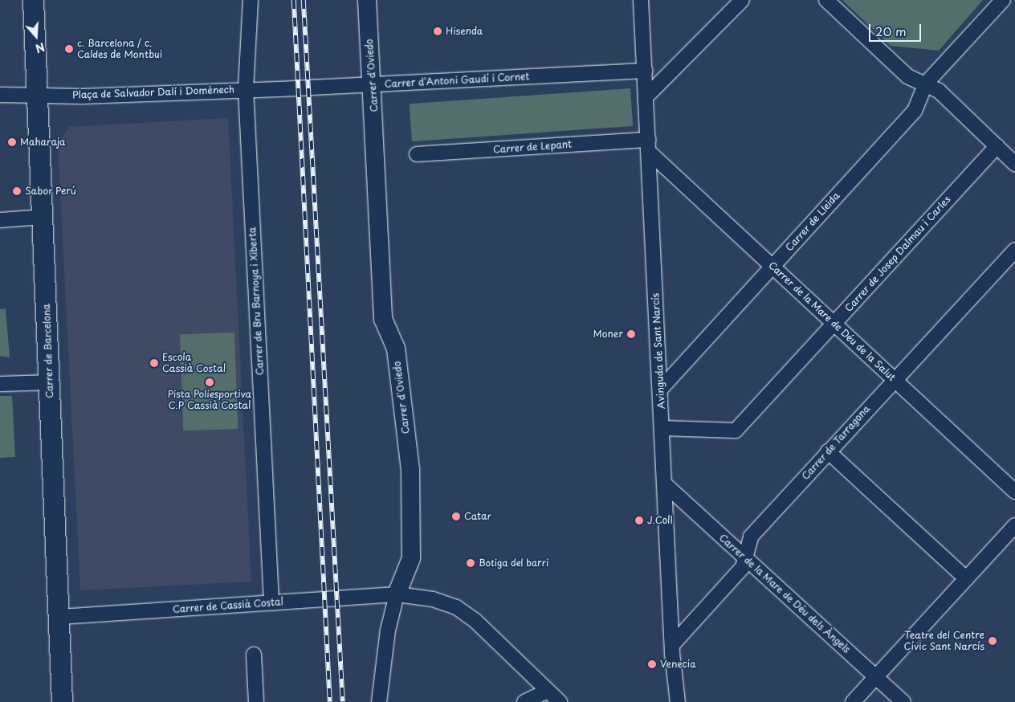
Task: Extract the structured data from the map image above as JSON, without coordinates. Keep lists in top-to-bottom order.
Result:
{
  "streets": {
    "main road": ["Carrer de Barcelona"],
    "street": [
      "Carrer d'Oviedo",
      "Carrer d'Antoni Gaudí i Cornet",
      "Plaça de Salvador Dalí i Domènech",
      "Carrer de Lepant",
      "Carrer de Lleida",
      "Carrer de Josep Dalmau i Carles",
      "Carrer de Bru Barnoya i Xiberta",
      "Carrer de la Mare de Déu de la Salut",
      "Avinguda de Sant Narcís",
      "Carrer de Tarragona",
      "Carrer de la Mare de Déu dels Àngels",
      "Carrer de Cassià Costal"
    ]
  },
  "crossings": [
    ["Carrer d'Oviedo", "Carrer d'Antoni Gaudí i Cornet"],
    ["Carrer d'Oviedo", "Carrer de Cassià Costal"],
    ["Carrer d'Antoni Gaudí i Cornet", "Plaça de Salvador Dalí i Domènech"],
    ["Carrer d'Antoni Gaudí i Cornet", "Carrer de Bru Barnoya i Xiberta"],
    ["Carrer d'Antoni Gaudí i Cornet", "Avinguda de Sant Narcís"],
    ["Plaça de Salvador Dalí i Domènech", "Carrer de Bru Barnoya i Xiberta"],
    ["Plaça de Salvador Dalí i Domènech", "Carrer de Barcelona"],
    ["Carrer de Lepant", "Carrer de la Mare de Déu de la Salut"],
    ["Carrer de Lepant", "Avinguda de Sant Narcís"],
    ["Carrer de Lleida", "Carrer de la Mare de Déu de la Salut"],
    ["Carrer de Lleida", "Avinguda de Sant Narcís"],
    ["Carrer de Josep Dalmau i Carles", "Carrer de la Mare de Déu de la Salut"],
    ["Carrer de Josep Dalmau i Carles", "Avinguda de Sant Narcís"],
    ["Carrer de Bru Barnoya i Xiberta", "Carrer de Cassià Costal"],
    ["Carrer de la Mare de Déu de la Salut", "Avinguda de Sant Narcís"],
    ["Carrer de la Mare de Déu de la Salut", "Carrer de Tarragona"],
    ["Carrer de Barcelona", "Carrer de Cassià Costal"],
    ["Avinguda de Sant Narcís", "Carrer de Tarragona"],
    ["Avinguda de Sant Narcís", "Carrer de la Mare de Déu dels Àngels"],
    ["Carrer de Tarragona", "Carrer de la Mare de Déu dels Àngels"]
  ],
  "places": [
    "Hisenda",
    "c. Barcelona / c. Caldes de Montbui",
    "Maharaja",
    "Sabor Perú",
    "Moner",
    "Escola Cassià Costal",
    "Pista Poliesportiva C.P Cassià Costal",
    "Catar",
    "J.Coll",
    "Botiga del barri",
    "Teatre del Centre Cívic Sant Narcís",
    "Venecia"
  ],
  "scale_bar": "20 m",
  "north": "bottom"
}
